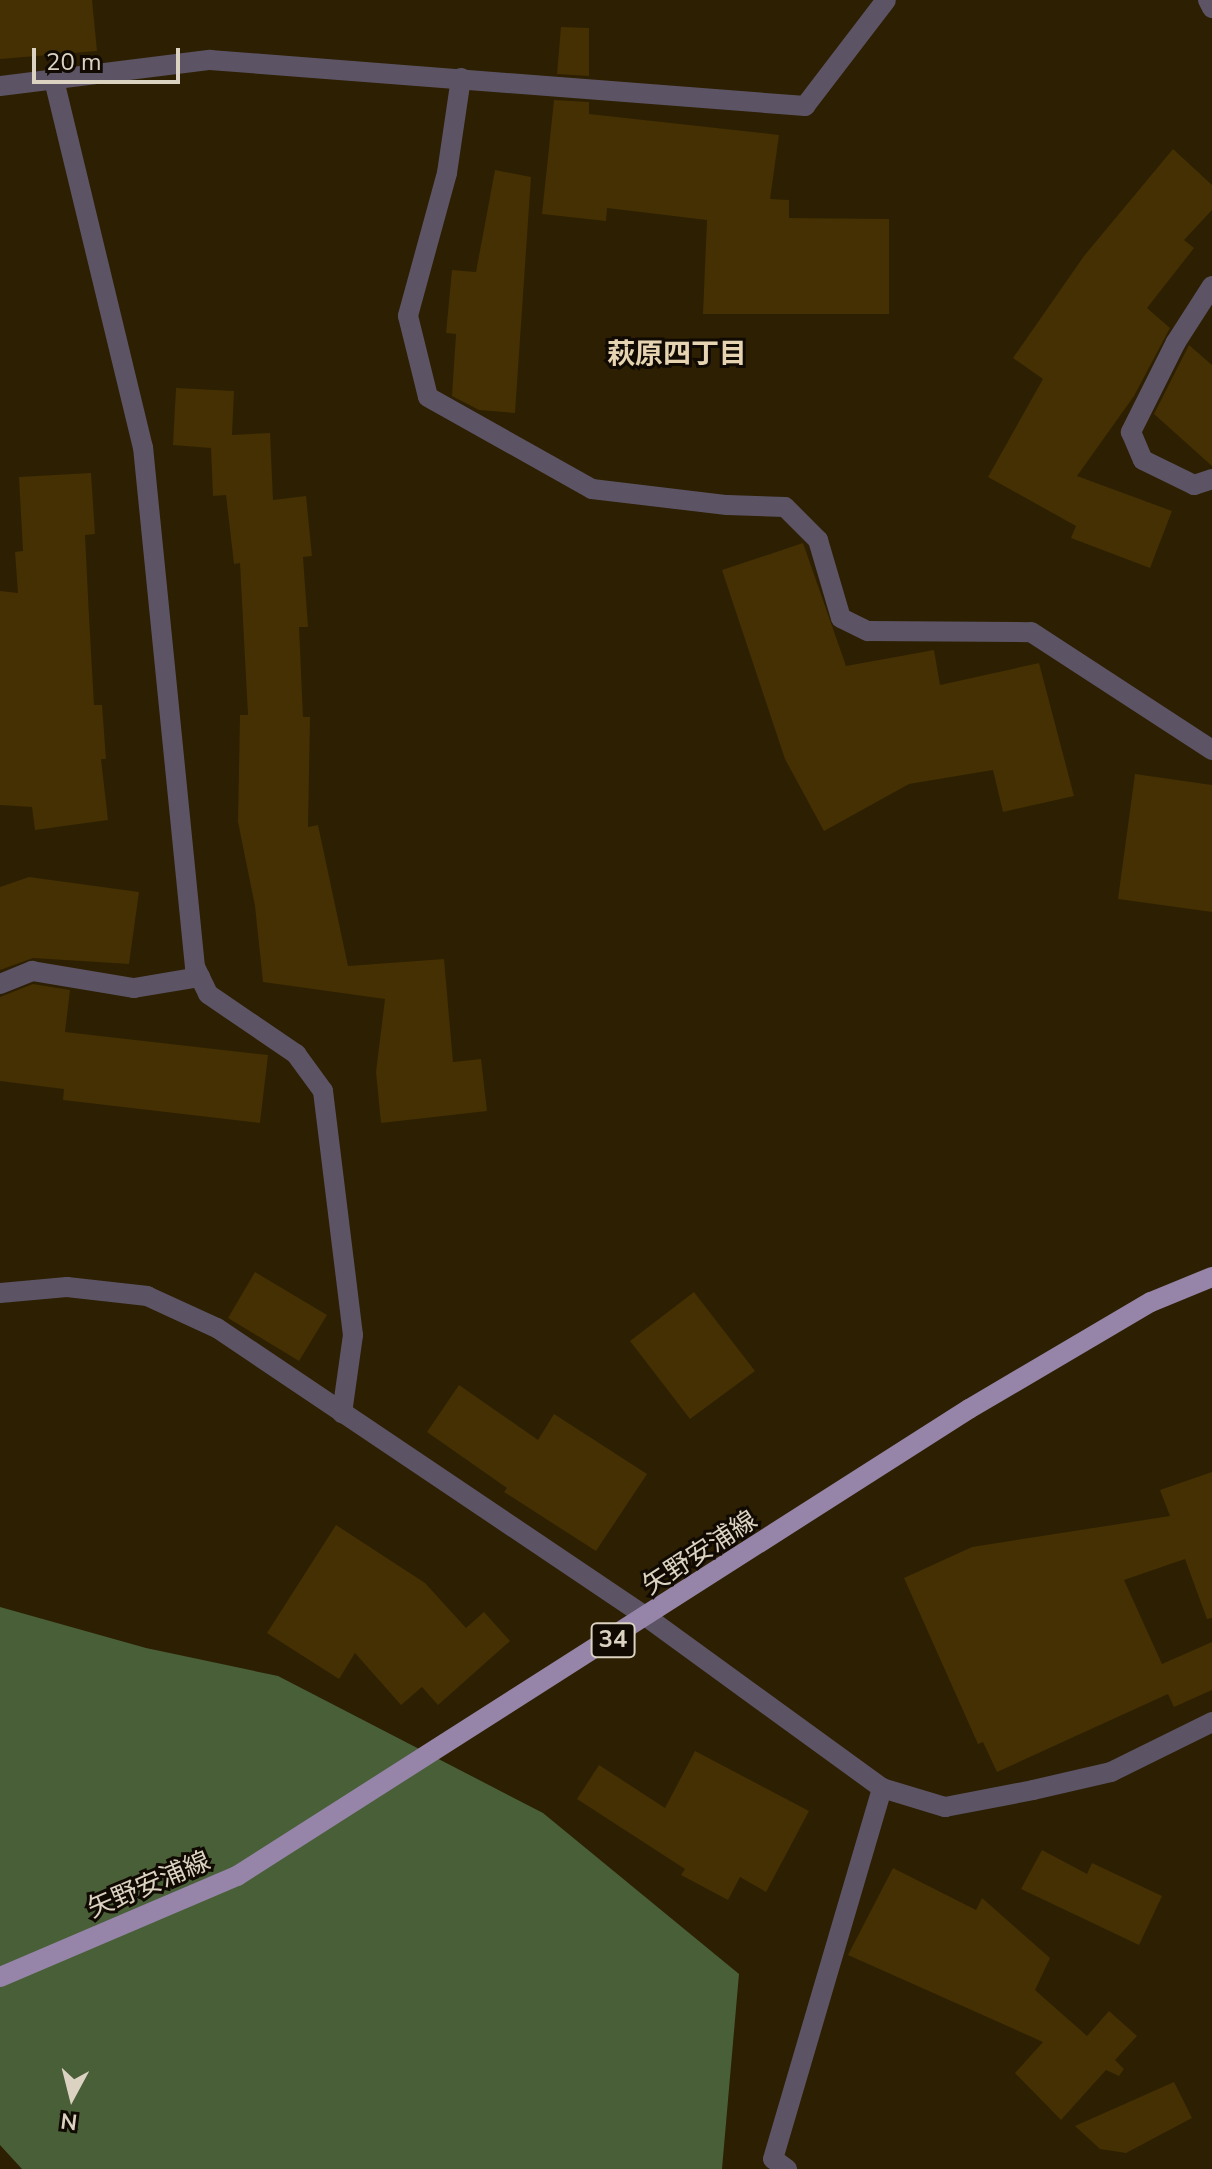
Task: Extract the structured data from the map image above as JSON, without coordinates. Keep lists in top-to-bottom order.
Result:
{
  "streets": {
    "main road": ["矢野安浦線", "34"]
  },
  "districts": ["萩原四丁目"],
  "scale_bar": "20 m",
  "north": "bottom"
}
